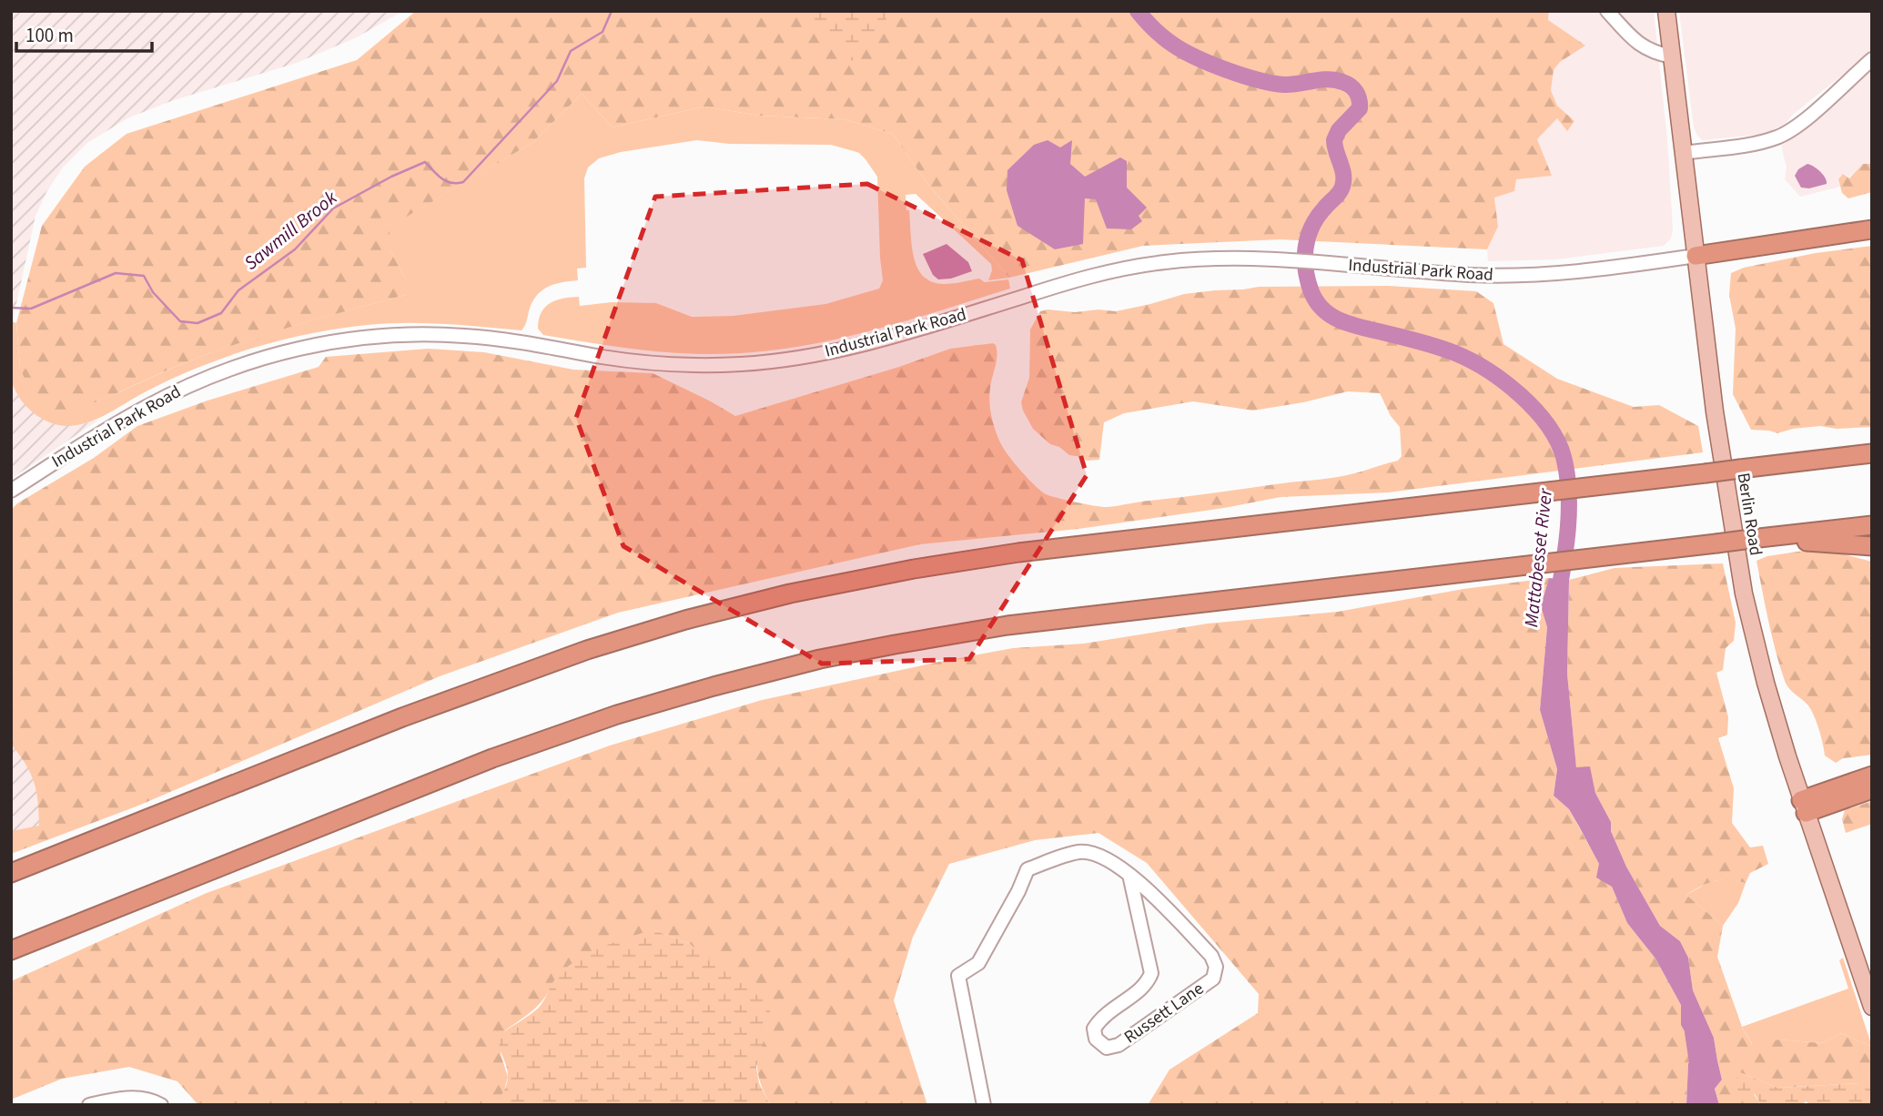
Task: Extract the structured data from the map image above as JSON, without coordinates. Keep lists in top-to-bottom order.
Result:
{
  "streets": {
    "main road": ["Berlin Road"],
    "street": ["Industrial Park Road", "Russett Lane"]
  },
  "crossings": [
    ["Industrial Park Road", "Berlin Road"]
  ],
  "water": ["Sawmill Brook", "Mattabesset River"],
  "scale_bar": "100 m"
}
